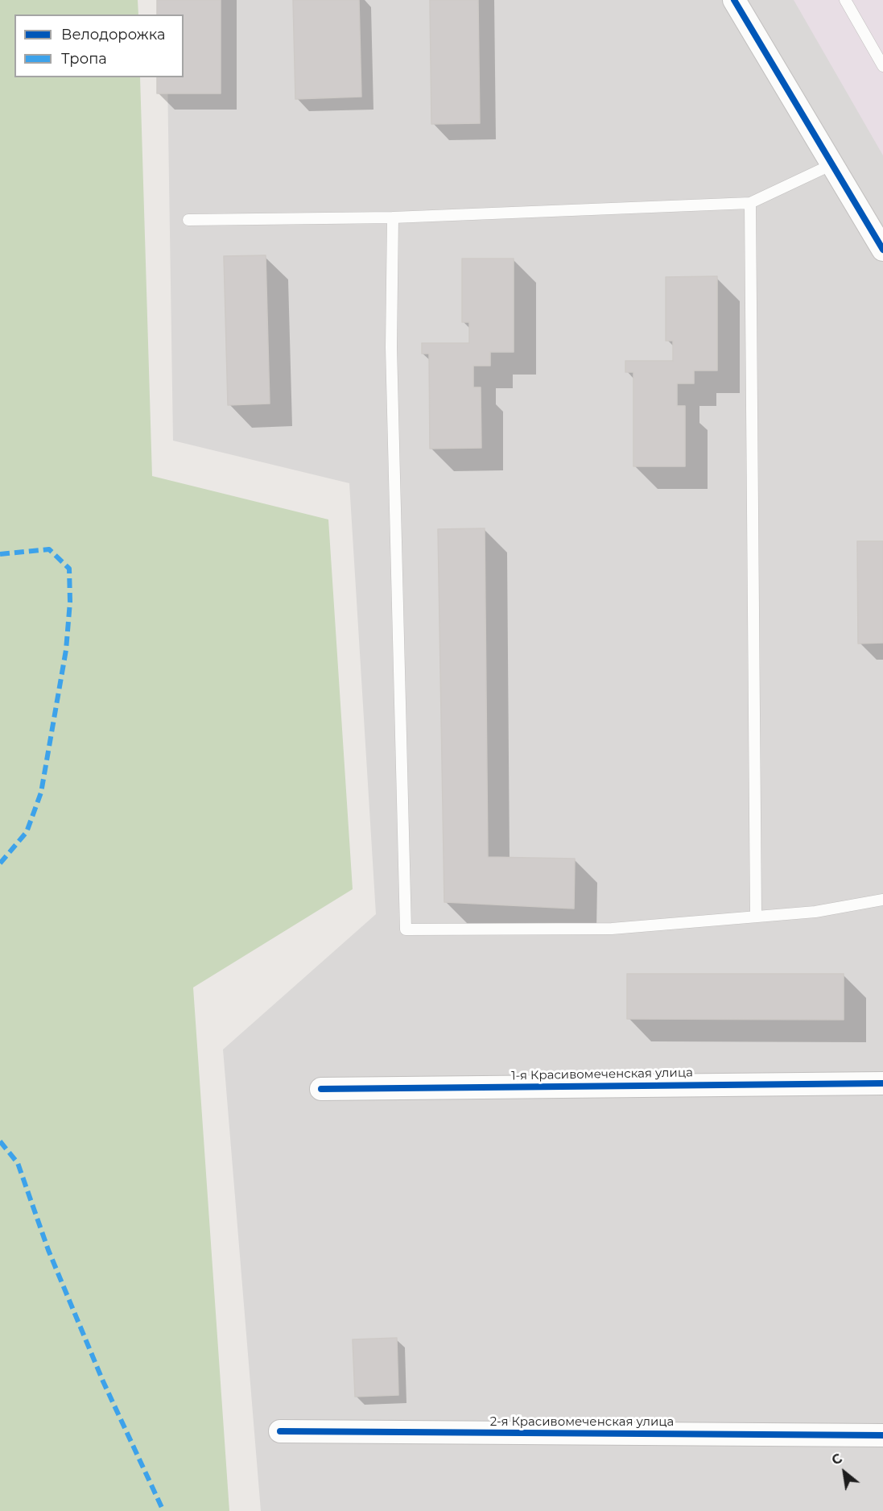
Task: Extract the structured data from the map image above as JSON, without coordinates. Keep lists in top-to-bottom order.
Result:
{
  "streets": {
    "street": ["1-я Красивомеченская улица", "2-я Красивомеченская улица"]
  },
  "legend": ["Велодорожка", "Тропа"],
  "north": "top left"
}
